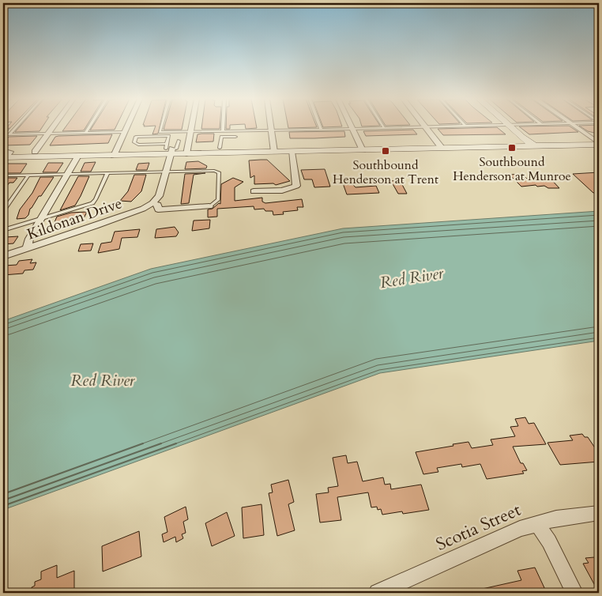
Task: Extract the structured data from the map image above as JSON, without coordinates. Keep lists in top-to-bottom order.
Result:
{
  "streets": {
    "street": ["Kildonan Drive", "Scotia Street"]
  },
  "water": ["Red River"],
  "places": {
    "transit": ["Southbound Henderson at Munroe", "Southbound Henderson at Trent"]
  }
}
